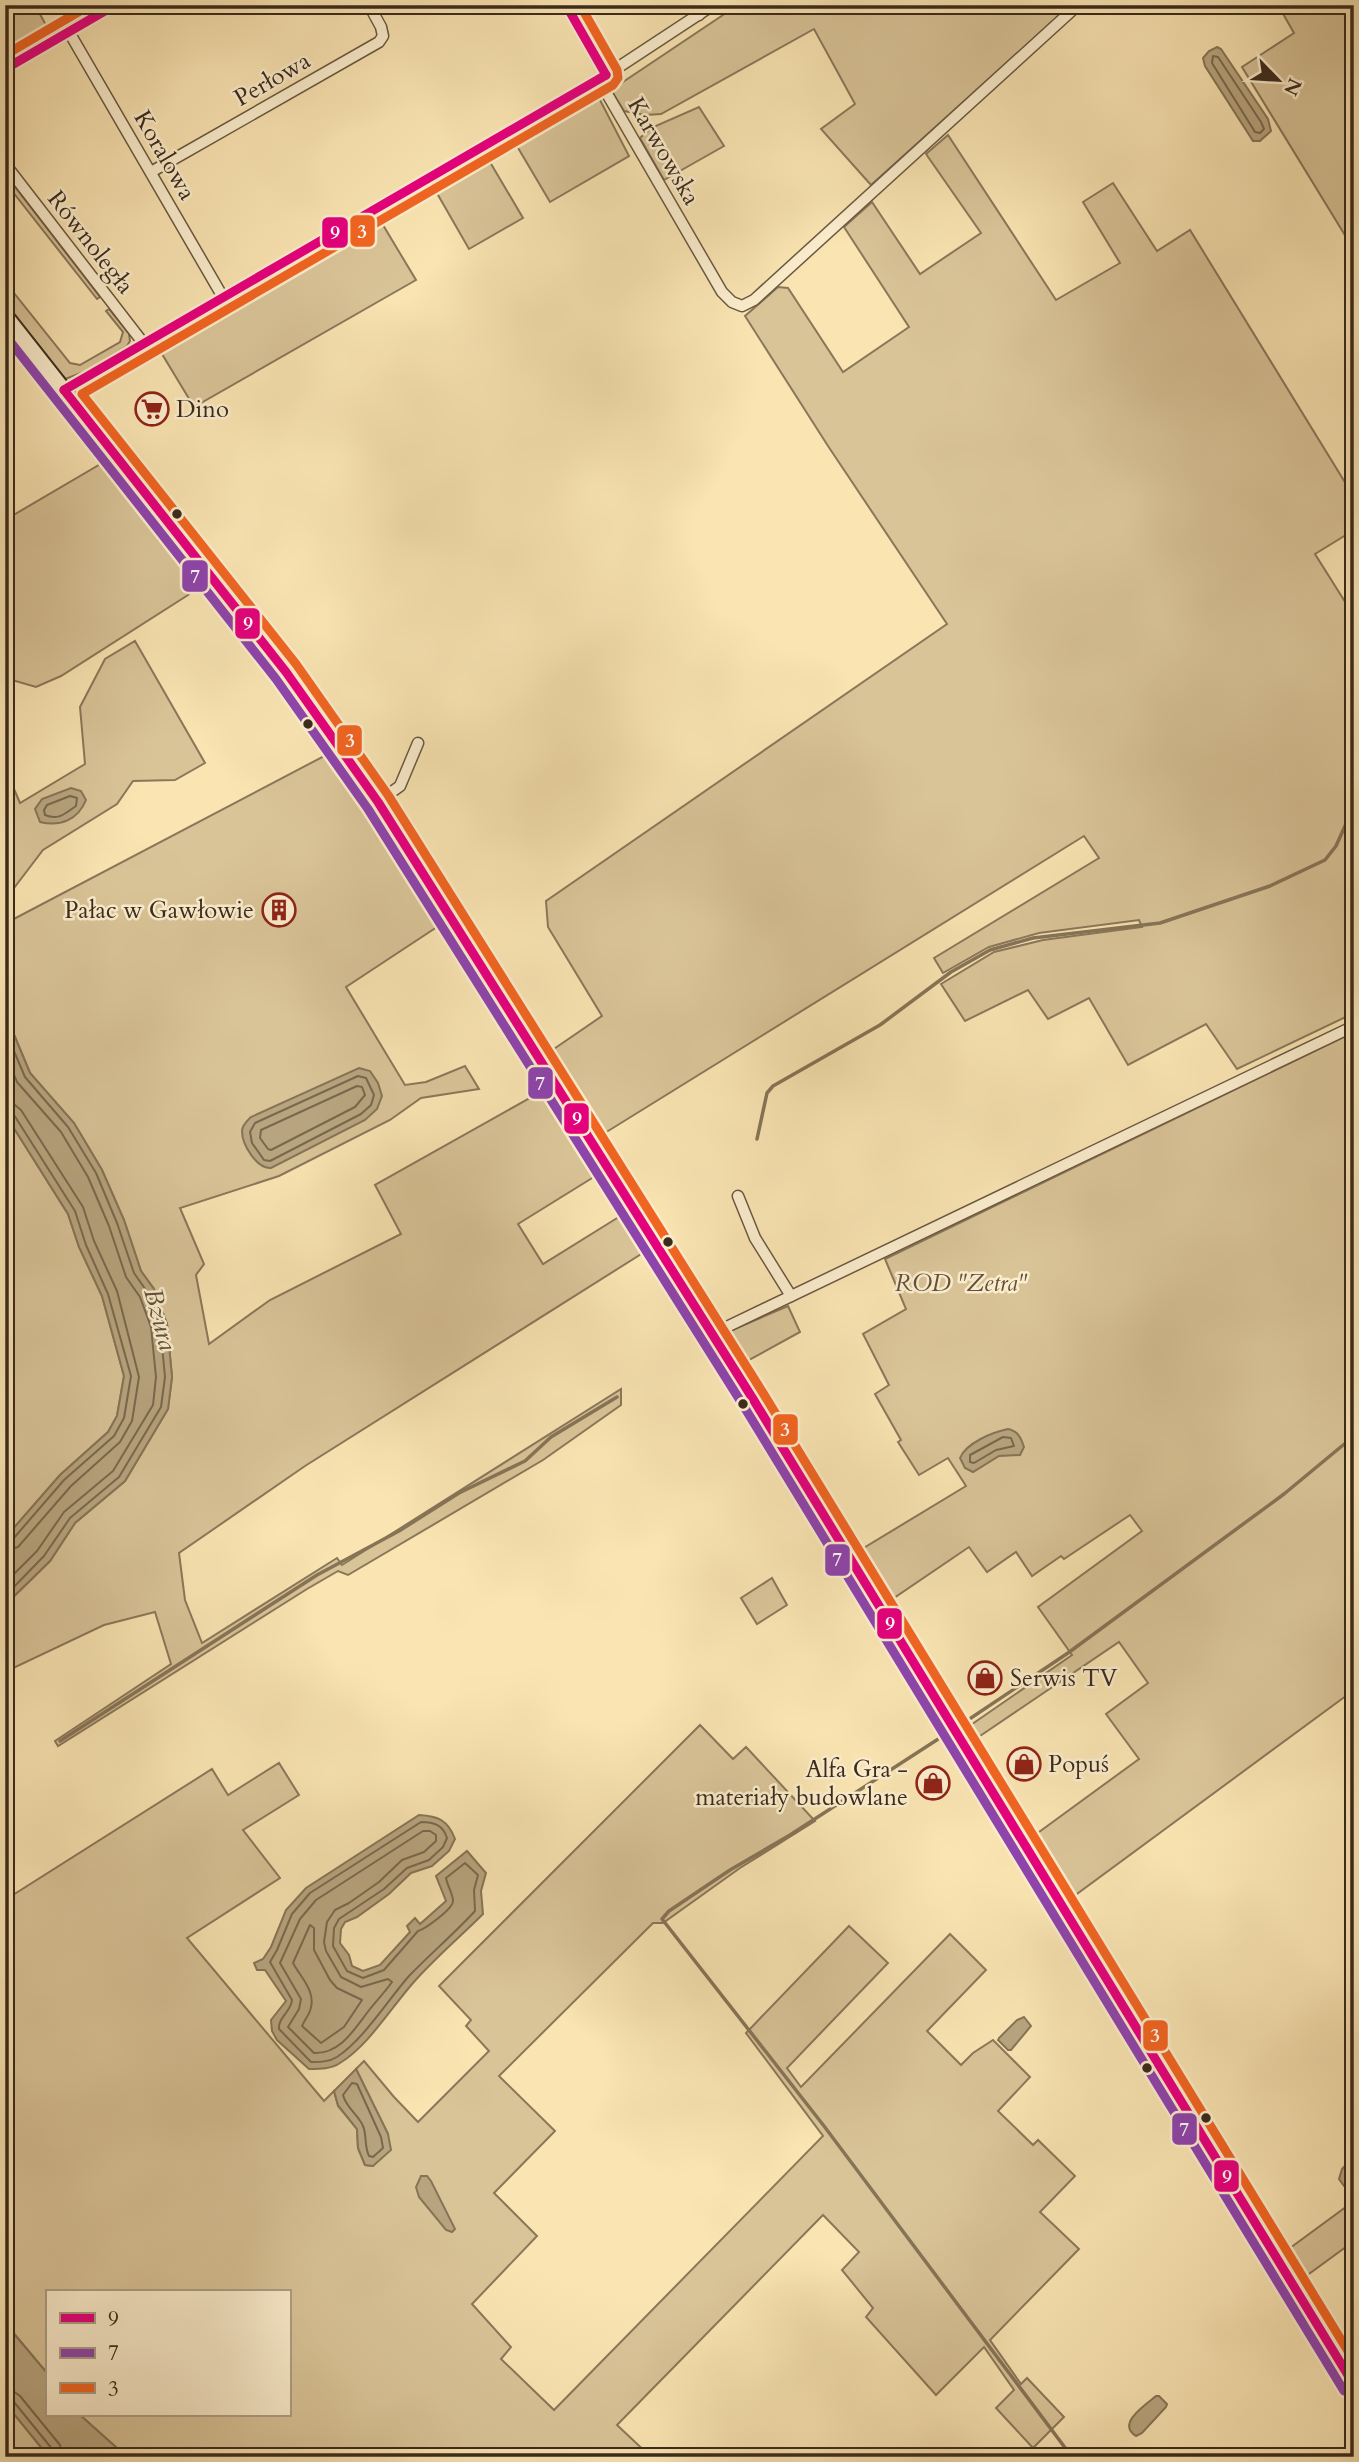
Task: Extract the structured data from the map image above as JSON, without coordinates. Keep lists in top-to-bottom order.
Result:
{
  "streets": {
    "street": [
      "Perłowa",
      "Karwowska",
      "Koralowa",
      "Równoległa"
    ]
  },
  "crossings": [
    ["Perłowa", "Koralowa"],
    ["Karwowska", "Koralowa"],
    ["Karwowska", "Równoległa"]
  ],
  "water": ["Bzura"],
  "parks": ["ROD \"Zetra\""],
  "places": {
    "supermarket": ["Dino"],
    "building": ["Pałac w Gawłowie"],
    "shop": ["Serwis TV", "Popuś", "Alfa Gra - materiały budowlane"]
  },
  "lines": ["transit line 9", "transit line 3", "transit line 7"],
  "legend": ["9", "7", "3"],
  "north": "bottom right"
}
